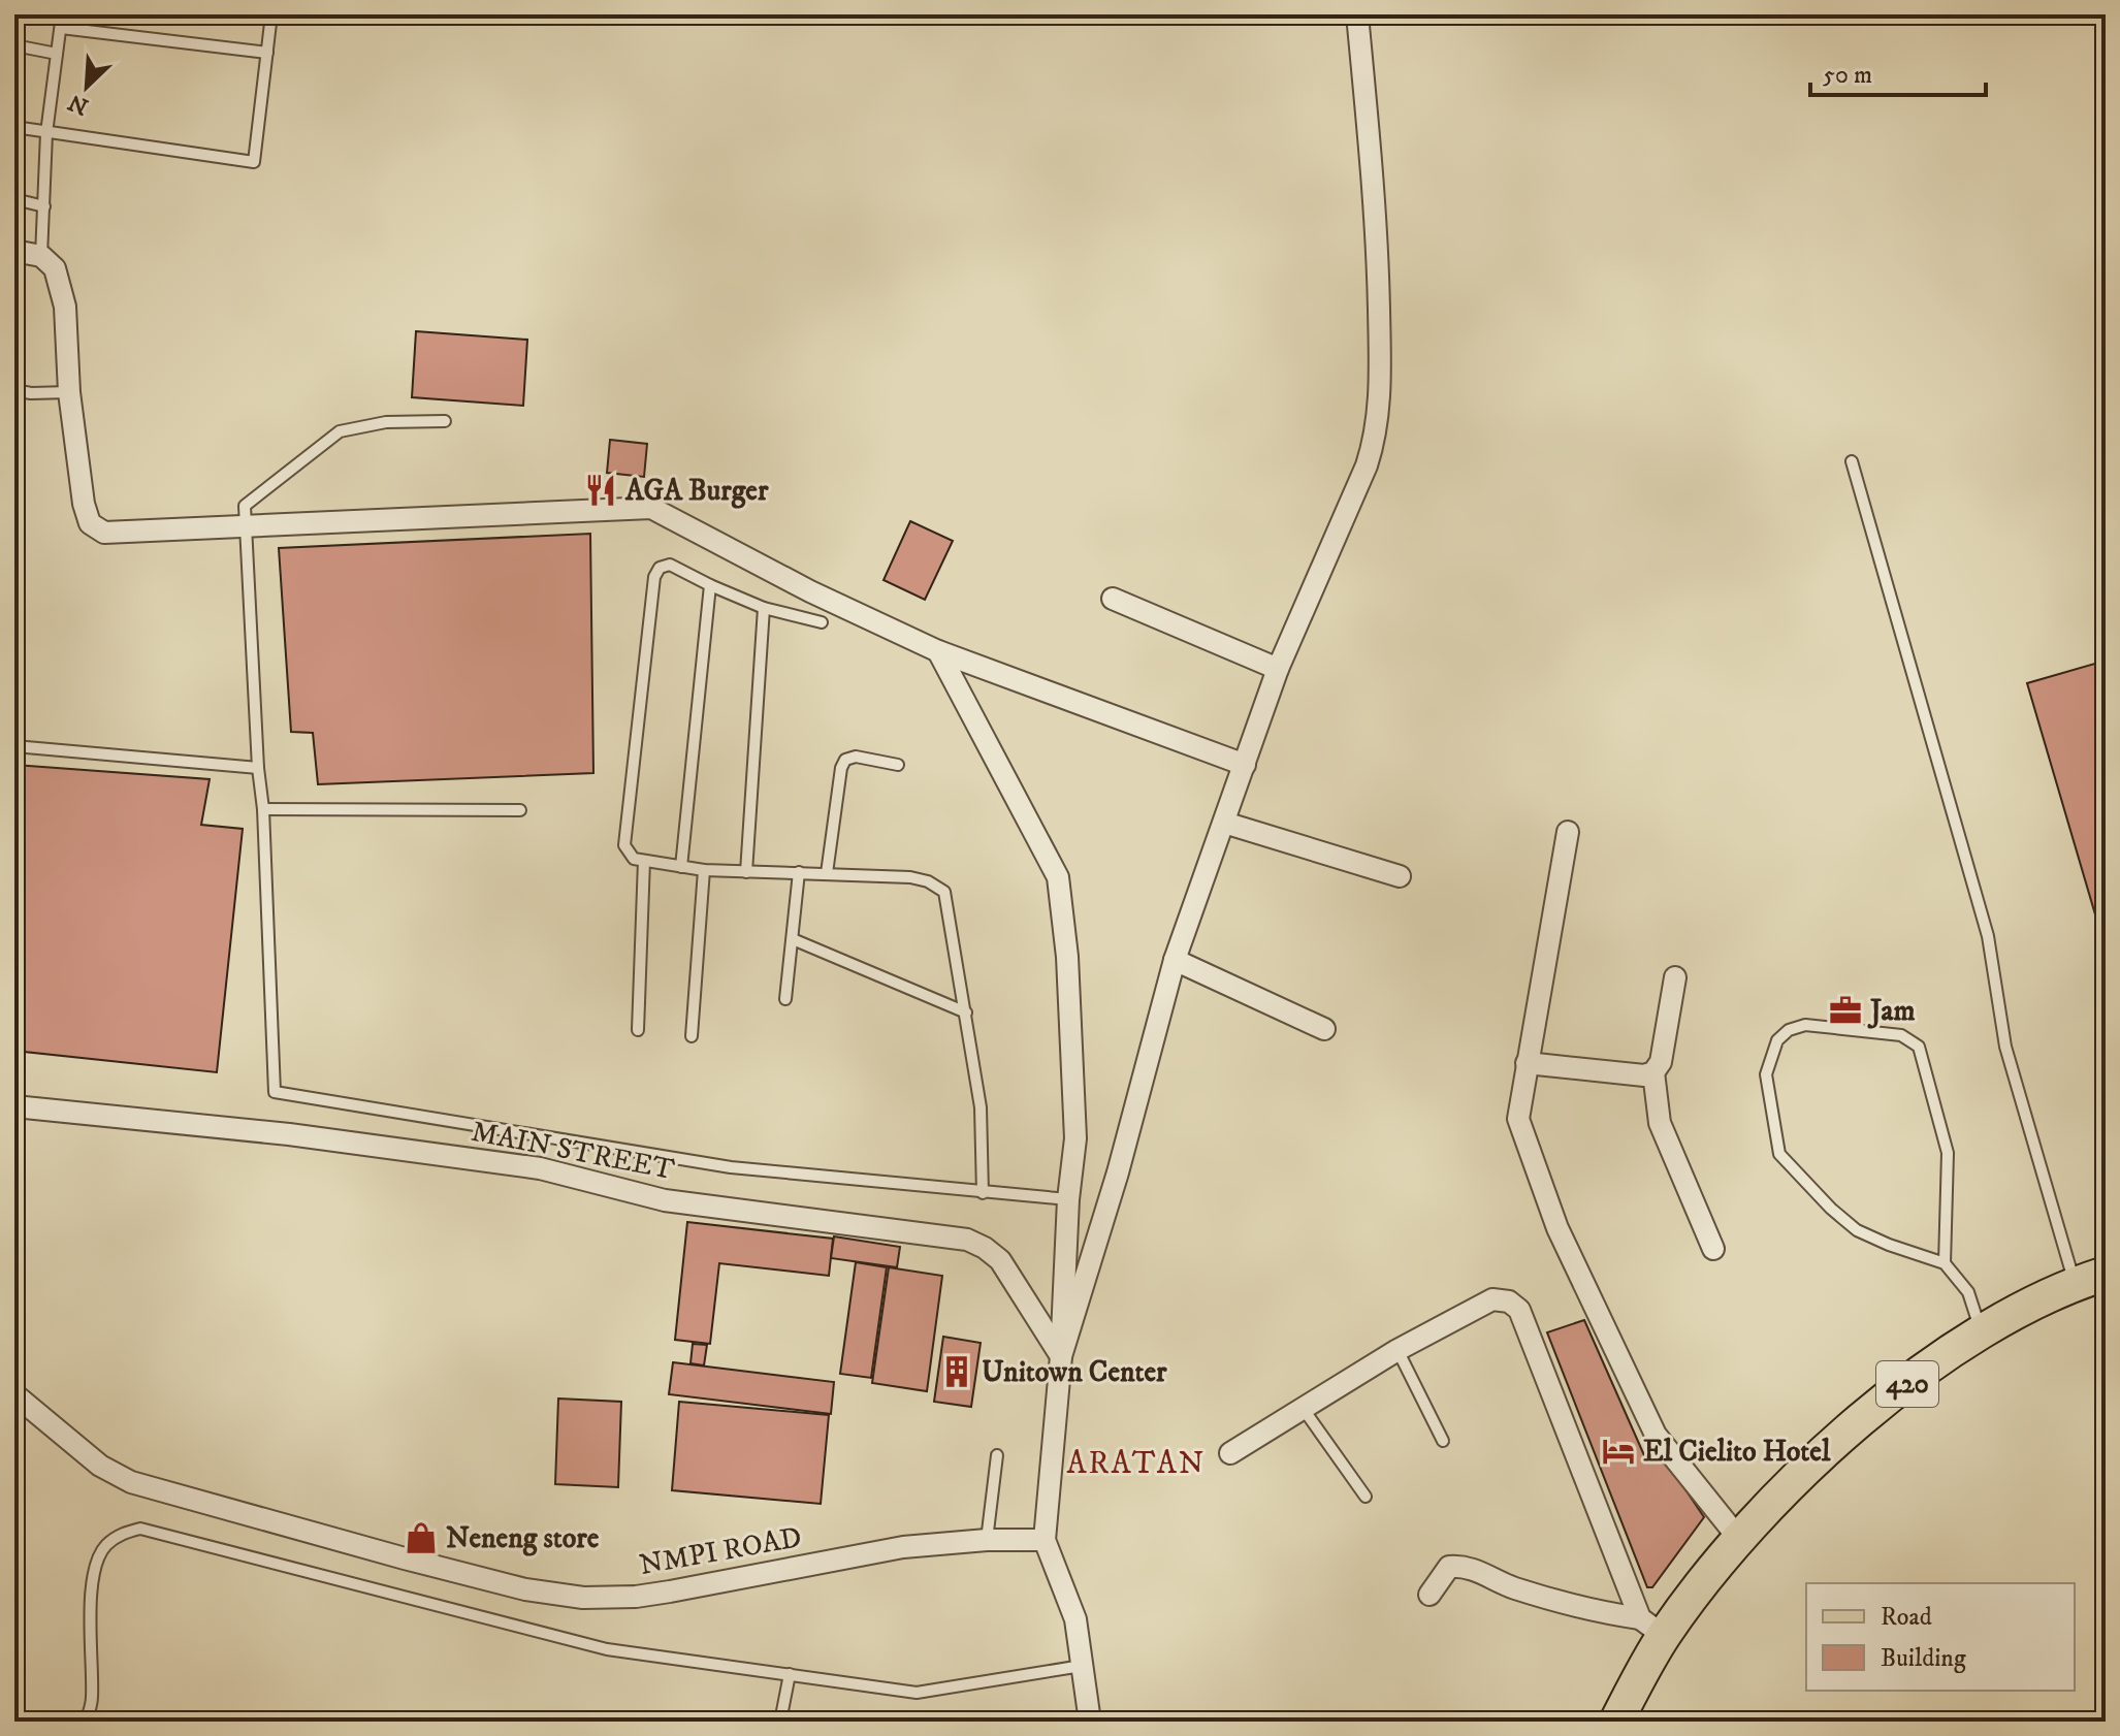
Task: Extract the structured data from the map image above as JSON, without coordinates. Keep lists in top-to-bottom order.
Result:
{
  "streets": {
    "main road": ["420"],
    "street": ["MAIN STREET", "NMPI ROAD"]
  },
  "districts": ["ARATAN"],
  "places": {
    "restaurant": ["AGA Burger"],
    "office": ["Jam"],
    "building": ["Unitown Center"],
    "hotel": ["El Cielito Hotel"],
    "shop": ["Neneng store"]
  },
  "legend": ["Road", "Building"],
  "scale_bar": "50 m",
  "north": "bottom left"
}
